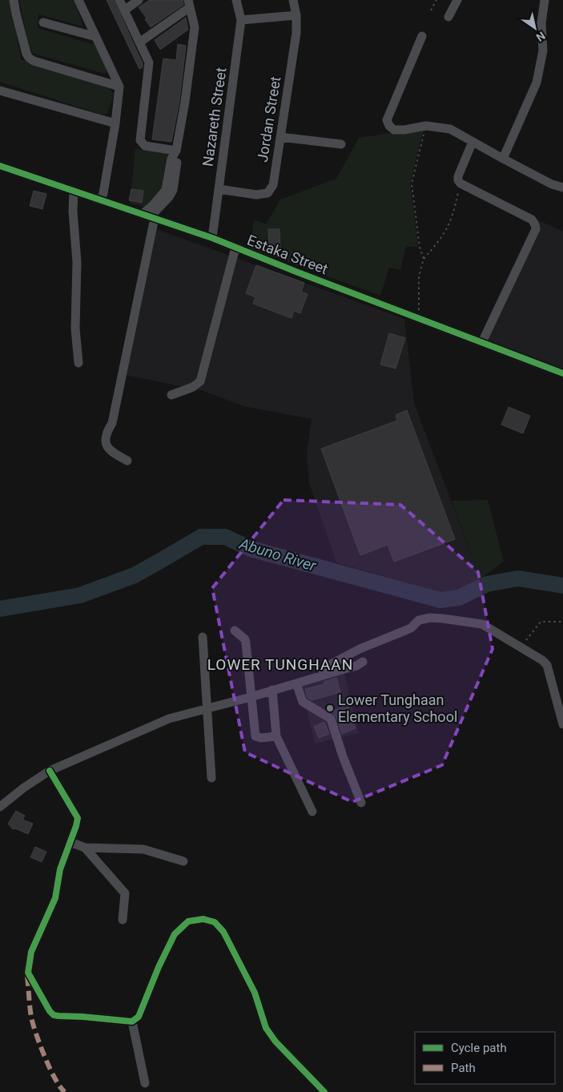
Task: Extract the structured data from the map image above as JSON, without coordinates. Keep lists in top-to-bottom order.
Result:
{
  "streets": {
    "street": ["Nazareth Street", "Jordan Street", "Estaka Street"]
  },
  "crossings": [
    ["Nazareth Street", "Jordan Street"],
    ["Nazareth Street", "Estaka Street"]
  ],
  "districts": ["LOWER TUNGHAAN"],
  "water": ["Abuno River"],
  "places": ["Lower Tunghaan Elementary School"],
  "legend": ["Cycle path", "Path"],
  "north": "bottom right"
}
